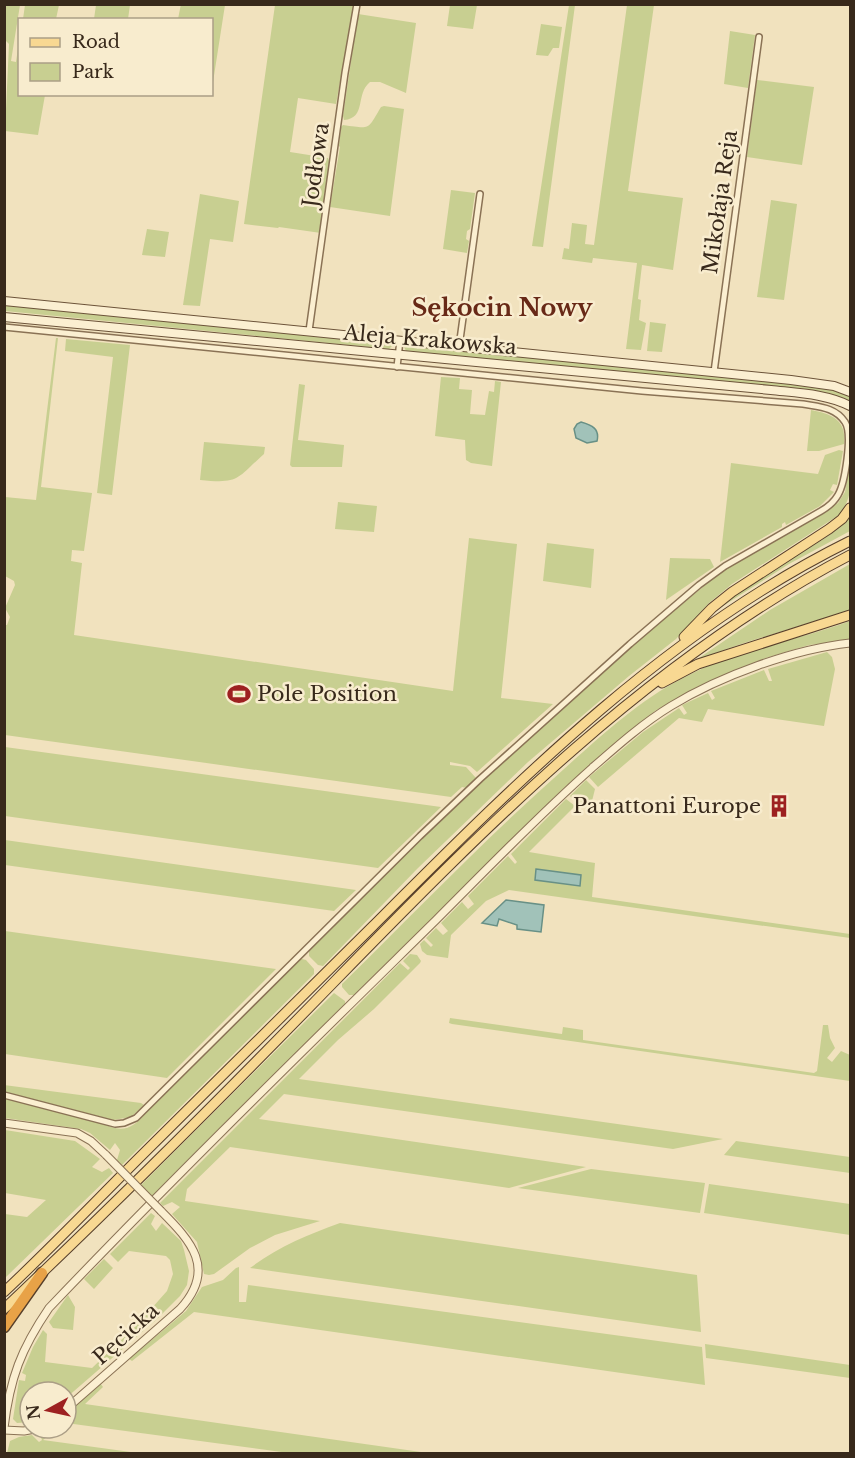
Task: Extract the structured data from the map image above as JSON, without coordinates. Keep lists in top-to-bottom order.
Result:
{
  "streets": {
    "main road": ["Aleja Krakowska"],
    "street": ["Jodłowa", "Mikołaja Reja", "Pęcicka"]
  },
  "crossings": [
    ["Jodłowa", "Aleja Krakowska"],
    ["Mikołaja Reja", "Aleja Krakowska"]
  ],
  "districts": ["Sękocin Nowy"],
  "places": {
    "sports": ["Pole Position"],
    "building": ["Panattoni Europe"]
  },
  "legend": ["Road", "Park"],
  "north": "left"
}
